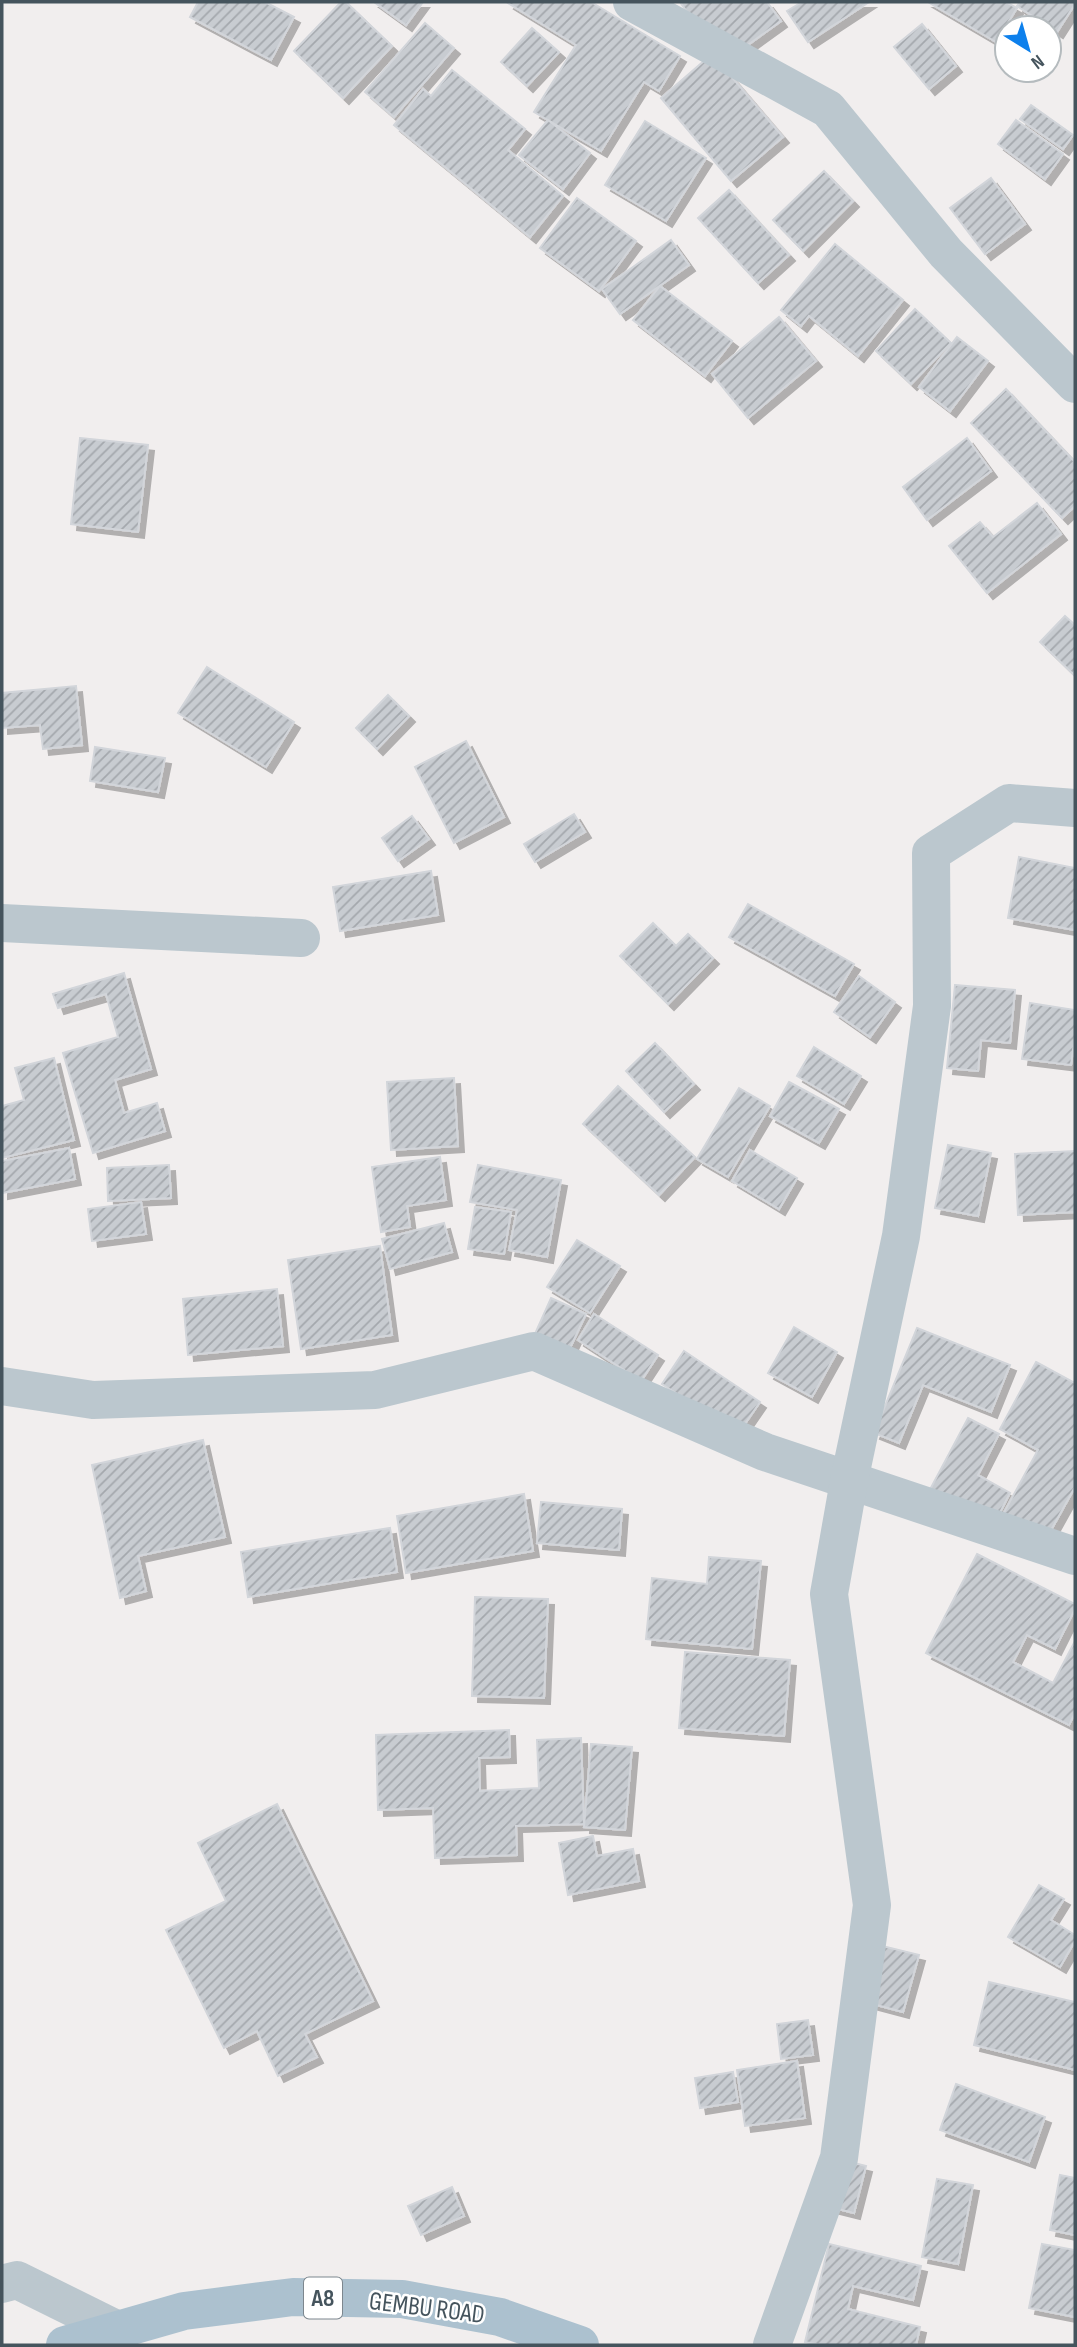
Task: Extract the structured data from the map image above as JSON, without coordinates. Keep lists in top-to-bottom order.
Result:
{
  "streets": {
    "main road": ["A8", "GEMBU ROAD"]
  },
  "north": "bottom right"
}
